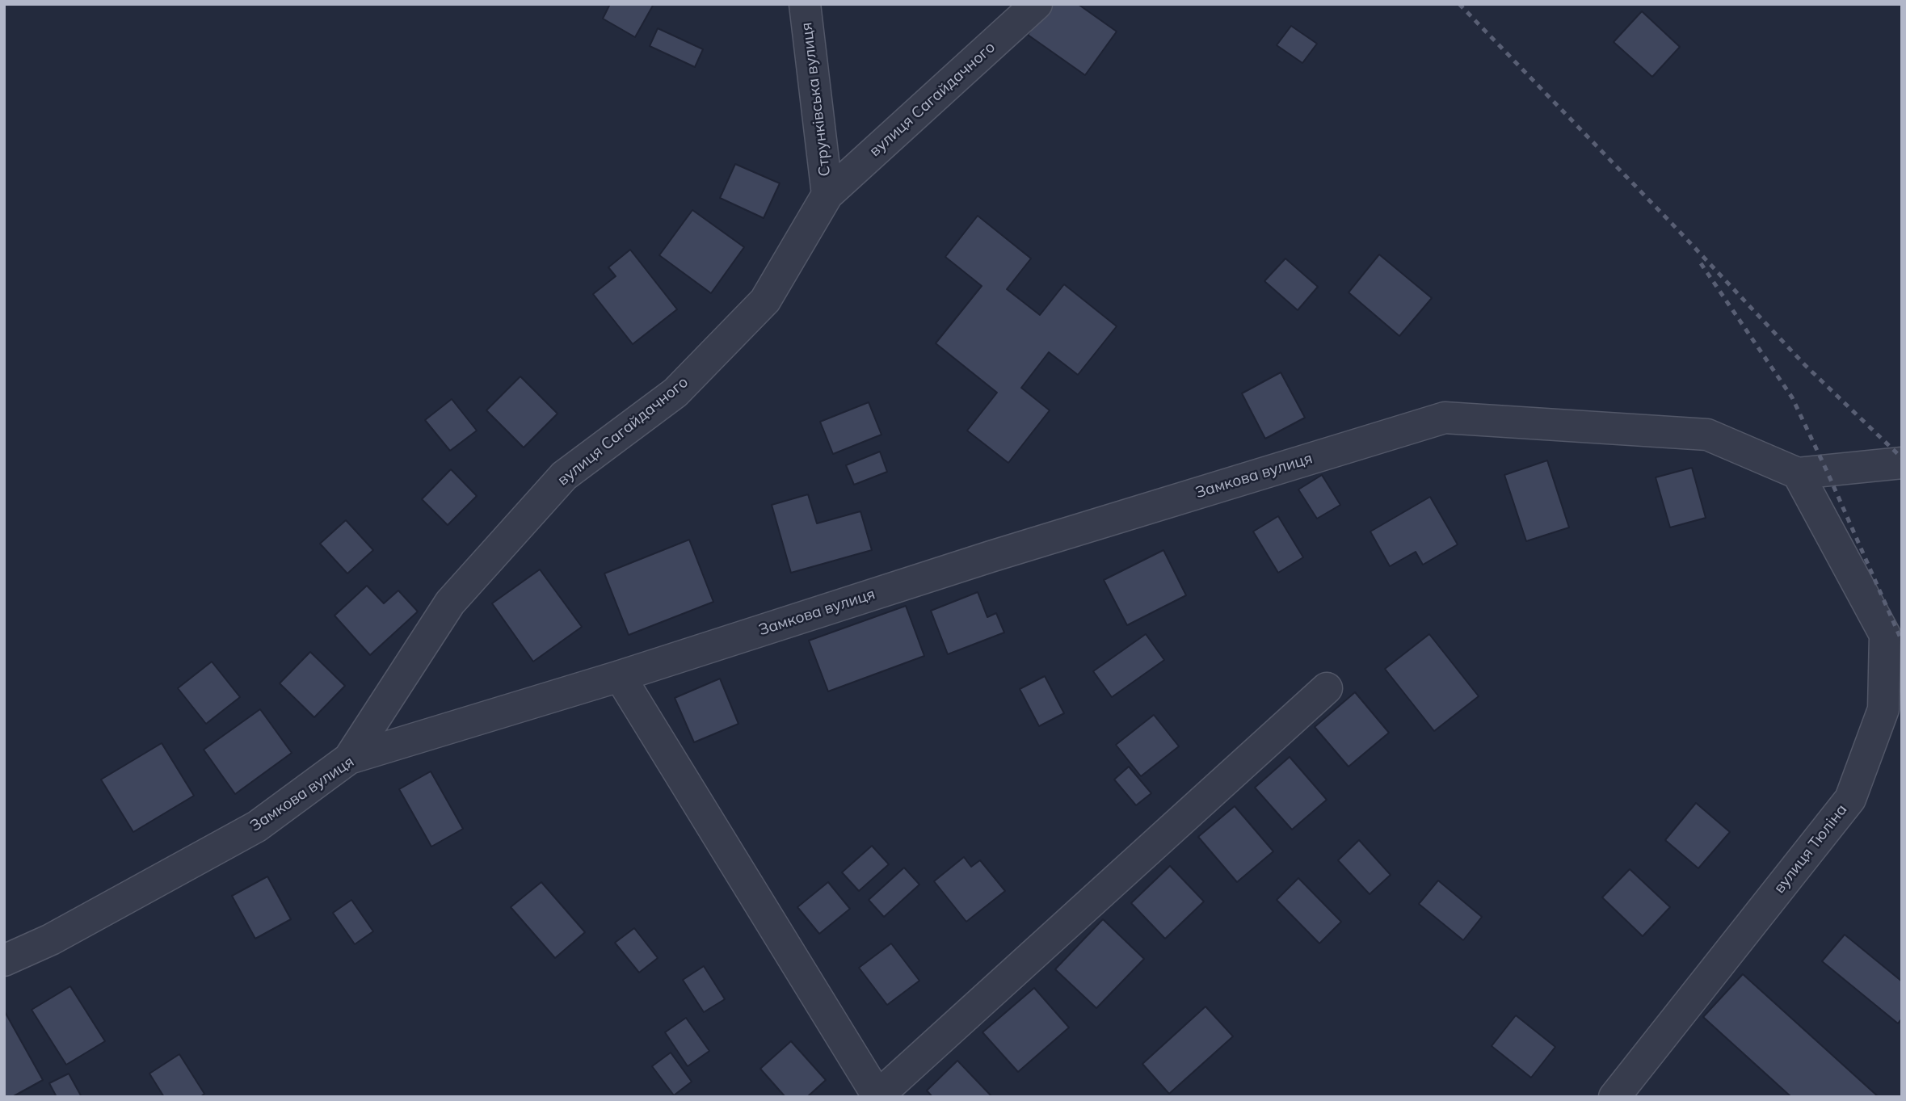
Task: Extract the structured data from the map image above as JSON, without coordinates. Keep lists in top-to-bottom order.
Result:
{
  "streets": {
    "street": [
      "Струнківська вулиця",
      "вулиця Сагайдачного",
      "Замкова вулиця",
      "вулиця Тюліна"
    ]
  },
  "crossings": [
    ["Струнківська вулиця", "вулиця Сагайдачного"],
    ["вулиця Сагайдачного", "Замкова вулиця"],
    ["Замкова вулиця", "вулиця Тюліна"]
  ]
}
